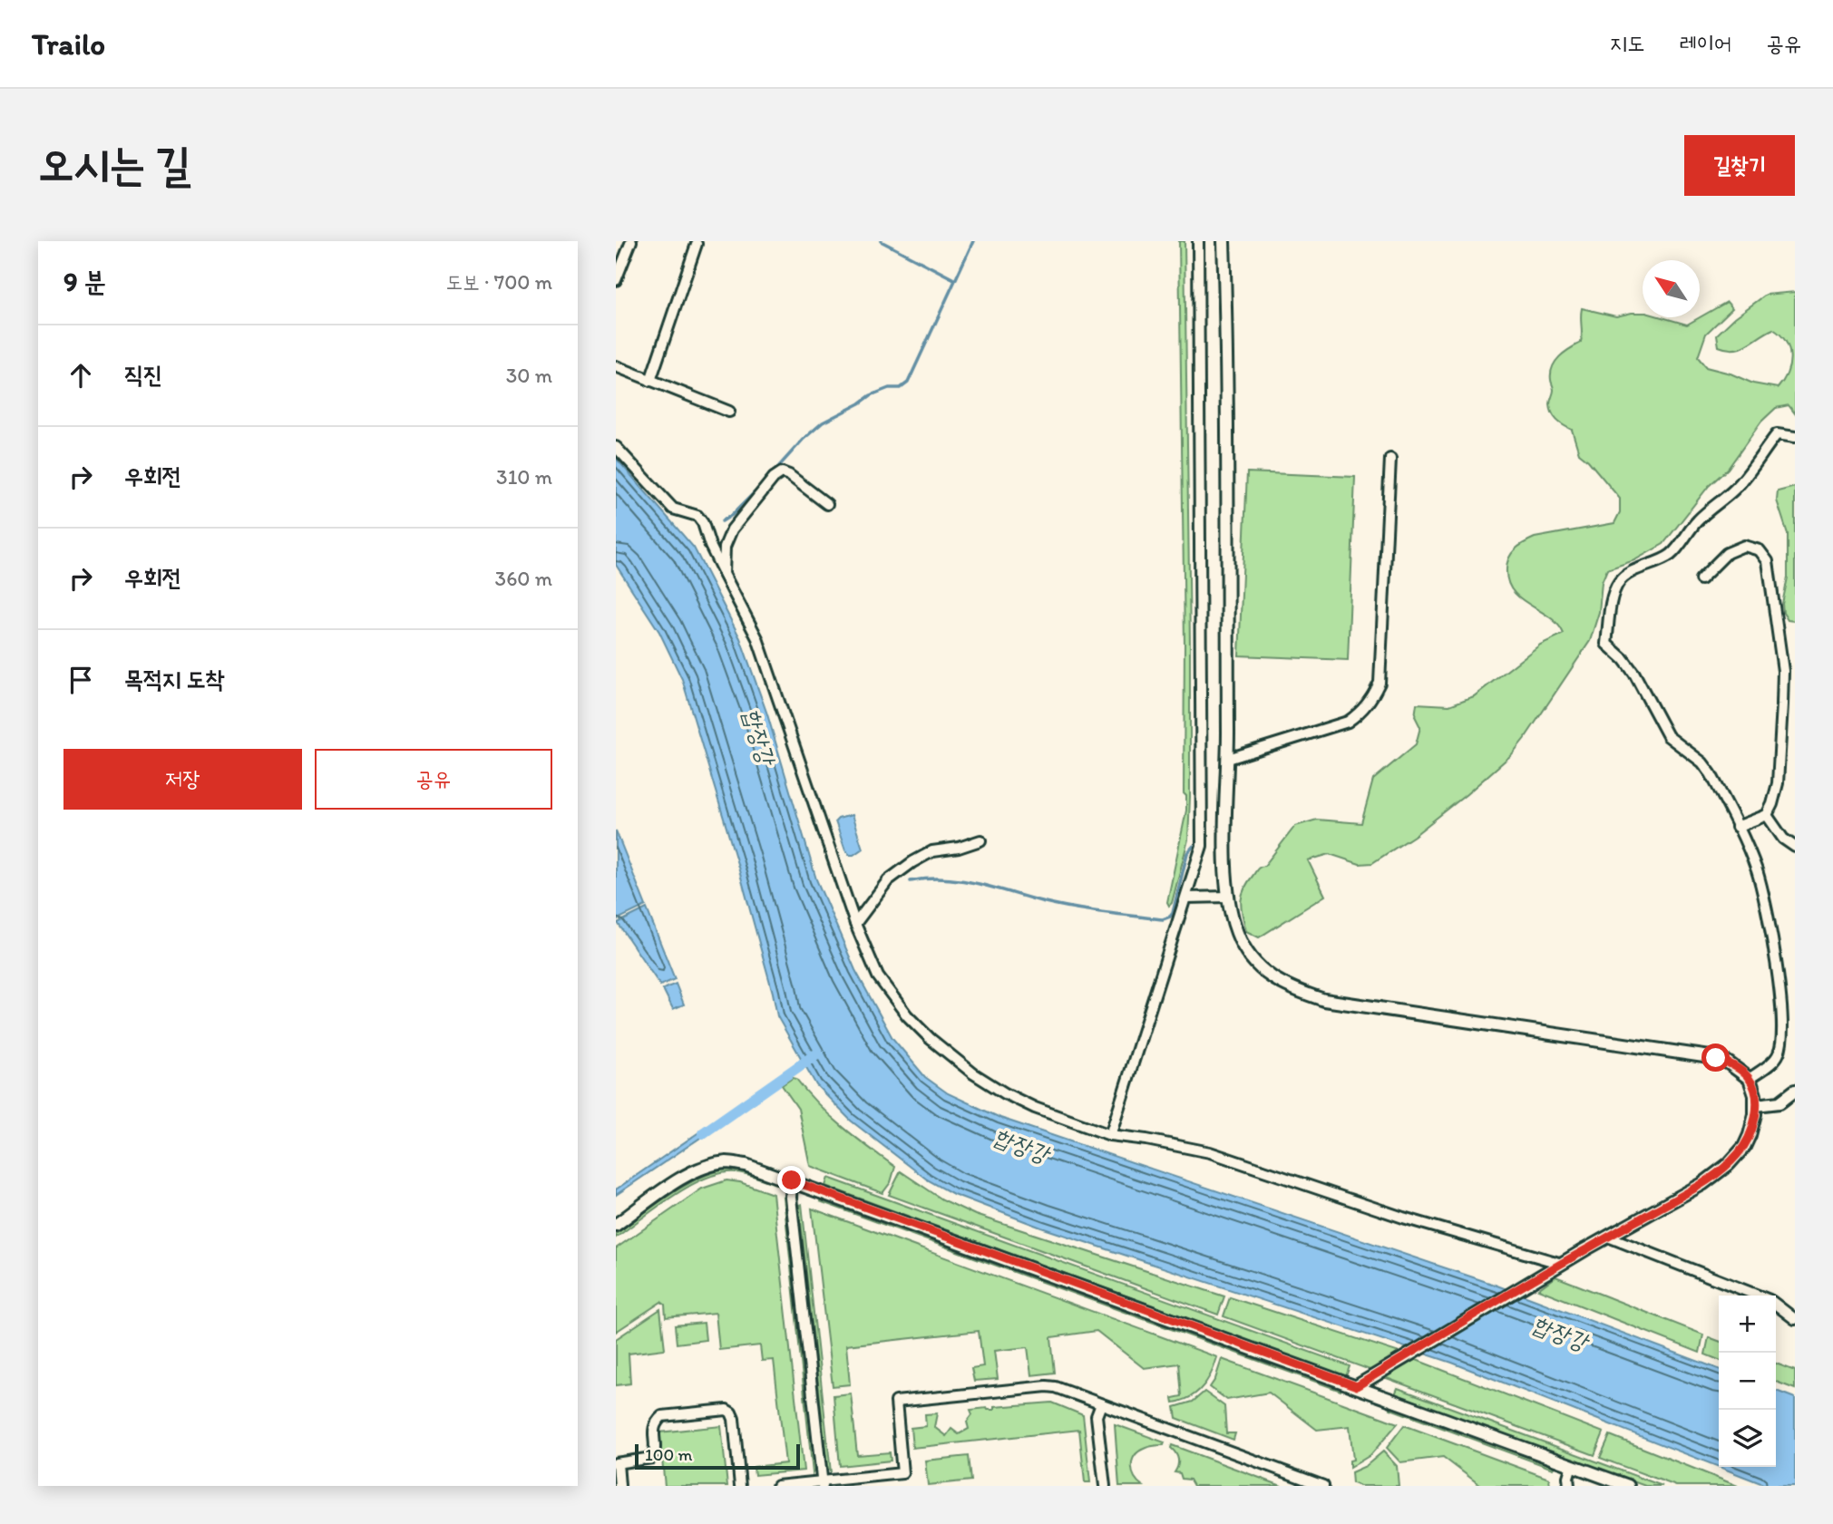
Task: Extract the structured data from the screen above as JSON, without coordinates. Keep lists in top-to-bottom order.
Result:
{
  "water": ["합장강"],
  "scale_bar": "100 m",
  "north": "top left",
  "page": {
    "header": "Trailo",
    "nav": ["지도", "레이어", "공유"],
    "buttons": [
      "길찾기",
      ["저장", "공유"]
    ],
    "title": "오시는 길",
    "heading": ["9 분", "도보 · 700 m"],
    "list": [
      ["직진", "30 m"],
      ["우회전", "310 m"],
      ["우회전", "360 m"],
      "목적지 도착"
    ],
    "map_buttons": ["+", "−"],
    "scale": "100 m"
  }
}
